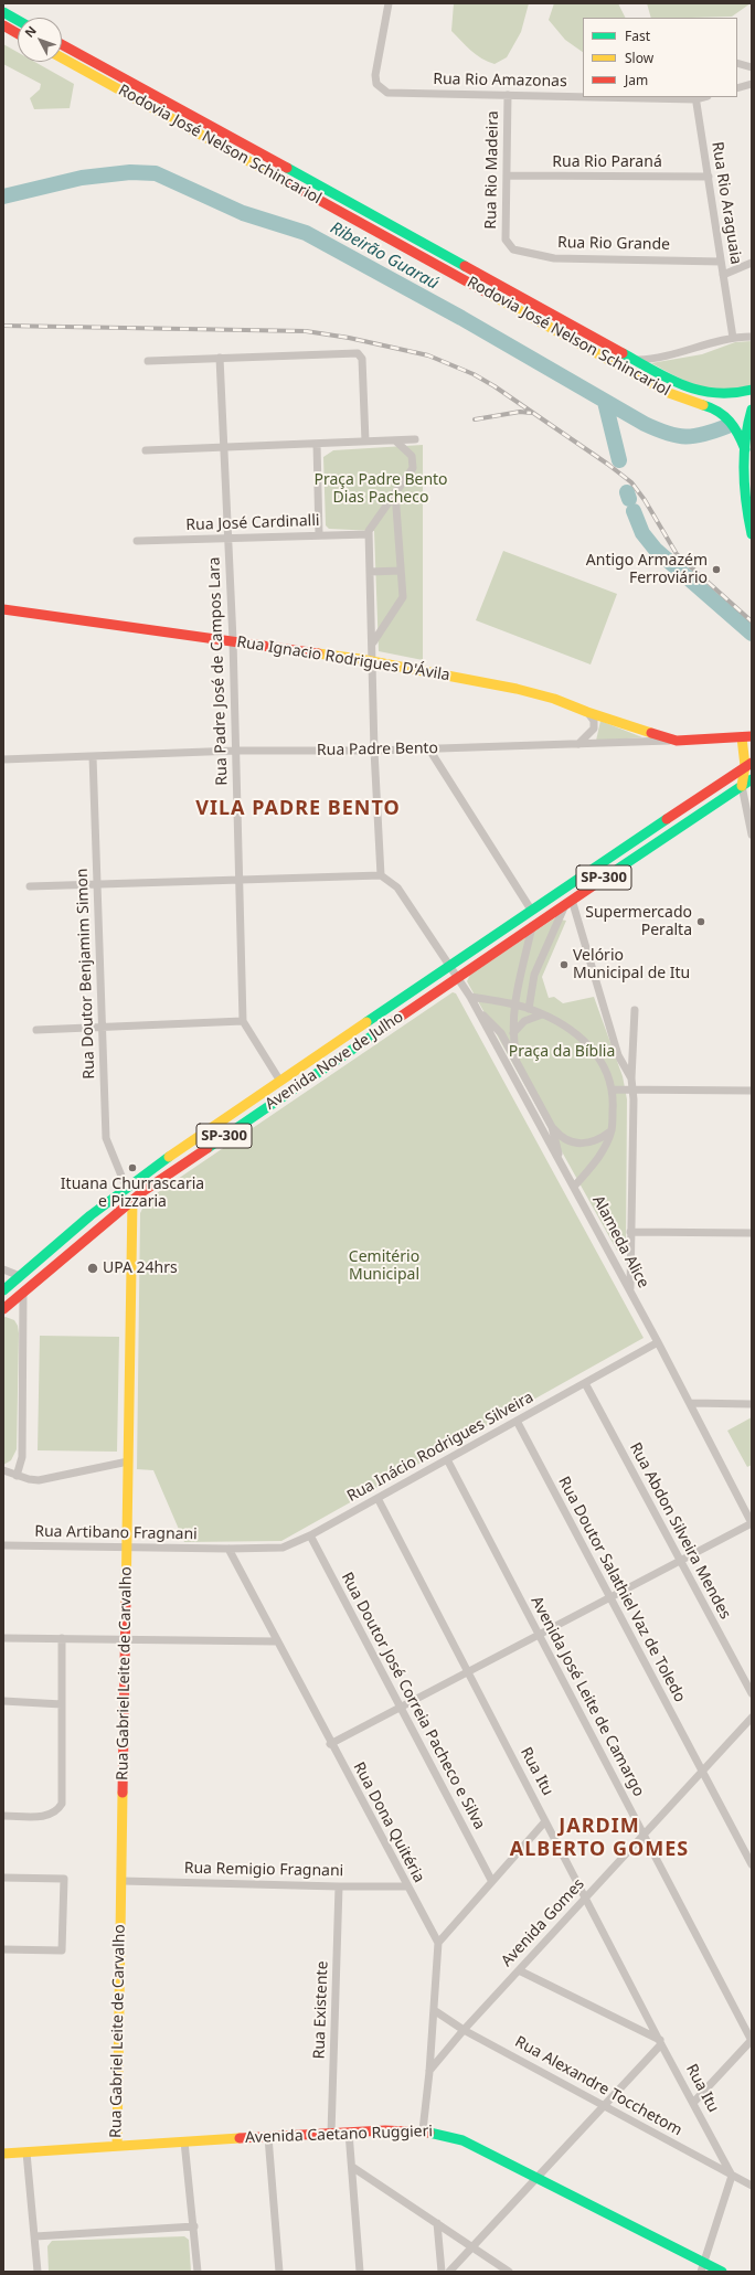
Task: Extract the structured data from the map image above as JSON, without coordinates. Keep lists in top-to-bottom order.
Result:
{
  "streets": {
    "main road": [
      "Rodovia José Nelson Schincariol",
      "Rua Ignacio Rodrigues D'Ávila",
      "Rua Padre Bento",
      "SP-300",
      "Avenida Nove de Julho",
      "Rua Gabriel Leite de Carvalho",
      "Avenida Caetano Ruggieri"
    ],
    "street": [
      "Rua Rio Amazonas",
      "Rua Rio Paraná",
      "Rua Rio Madeira",
      "Rua Rio Araguaia",
      "Rua Rio Grande",
      "Rua José Cardinalli",
      "Rua Padre José de Campos Lara",
      "Rua Doutor Benjamim Simon",
      "Alameda Alice",
      "Rua Inácio Rodrigues Silveira",
      "Rua Abdon Silveira Mendes",
      "Rua Artibano Fragnani",
      "Rua Doutor Salathiel Vaz de Toledo",
      "Avenida José Leite de Camargo",
      "Rua Doutor José Correia Pacheco e Silva",
      "Rua Itu",
      "Rua Dona Quitéria",
      "Rua Remigio Fragnani",
      "Avenida Gomes",
      "Rua Existente",
      "Rua Alexandre Tocchetom"
    ]
  },
  "crossings": [
    ["Rua Rio Amazonas", "Rua Rio Madeira"],
    ["Rua Rio Paraná", "Rua Rio Madeira"],
    ["Rua Rio Paraná", "Rua Rio Araguaia"],
    ["Rua Rio Madeira", "Rua Rio Grande"],
    ["Rua Rio Araguaia", "Rua Rio Grande"],
    ["Rua José Cardinalli", "Rua Padre José de Campos Lara"],
    ["Rua Ignacio Rodrigues D'Ávila", "Rua Padre José de Campos Lara"],
    ["Rua Ignacio Rodrigues D'Ávila", "Rua Padre Bento"],
    ["Rua Padre José de Campos Lara", "Rua Padre Bento"],
    ["Rua Padre Bento", "Rua Doutor Benjamim Simon"],
    ["SP-300", "Avenida Nove de Julho"],
    ["SP-300", "Alameda Alice"],
    ["Rua Doutor Benjamim Simon", "Avenida Nove de Julho"],
    ["Avenida Nove de Julho", "Alameda Alice"],
    ["Avenida Nove de Julho", "Rua Gabriel Leite de Carvalho"],
    ["Alameda Alice", "Rua Inácio Rodrigues Silveira"],
    ["Rua Inácio Rodrigues Silveira", "Rua Abdon Silveira Mendes"],
    ["Rua Inácio Rodrigues Silveira", "Rua Artibano Fragnani"],
    ["Rua Inácio Rodrigues Silveira", "Rua Doutor Salathiel Vaz de Toledo"],
    ["Rua Inácio Rodrigues Silveira", "Avenida José Leite de Camargo"],
    ["Rua Inácio Rodrigues Silveira", "Rua Doutor José Correia Pacheco e Silva"],
    ["Rua Inácio Rodrigues Silveira", "Rua Itu"],
    ["Rua Inácio Rodrigues Silveira", "Rua Dona Quitéria"],
    ["Rua Artibano Fragnani", "Rua Gabriel Leite de Carvalho"],
    ["Rua Artibano Fragnani", "Rua Dona Quitéria"],
    ["Rua Doutor Salathiel Vaz de Toledo", "Avenida Gomes"],
    ["Rua Gabriel Leite de Carvalho", "Rua Remigio Fragnani"],
    ["Rua Gabriel Leite de Carvalho", "Avenida Caetano Ruggieri"],
    ["Avenida José Leite de Camargo", "Avenida Gomes"],
    ["Rua Itu", "Avenida Gomes"],
    ["Rua Itu", "Rua Alexandre Tocchetom"],
    ["Rua Dona Quitéria", "Rua Remigio Fragnani"],
    ["Rua Remigio Fragnani", "Rua Existente"],
    ["Avenida Gomes", "Rua Alexandre Tocchetom"],
    ["Rua Existente", "Avenida Caetano Ruggieri"]
  ],
  "districts": ["VILA PADRE BENTO", "JARDIM ALBERTO GOMES"],
  "water": ["Ribeirão Guaraú"],
  "parks": ["Praça Padre Bento Dias Pacheco", "Praça da Bíblia", "Cemitério Municipal"],
  "places": [
    "Antigo Armazém Ferroviário",
    "Supermercado Peralta",
    "Velório Municipal de Itu",
    "Ituana Churrascaria e Pizzaria",
    "UPA 24hrs"
  ],
  "legend": ["Fast", "Slow", "Jam"],
  "north": "top left"
}
